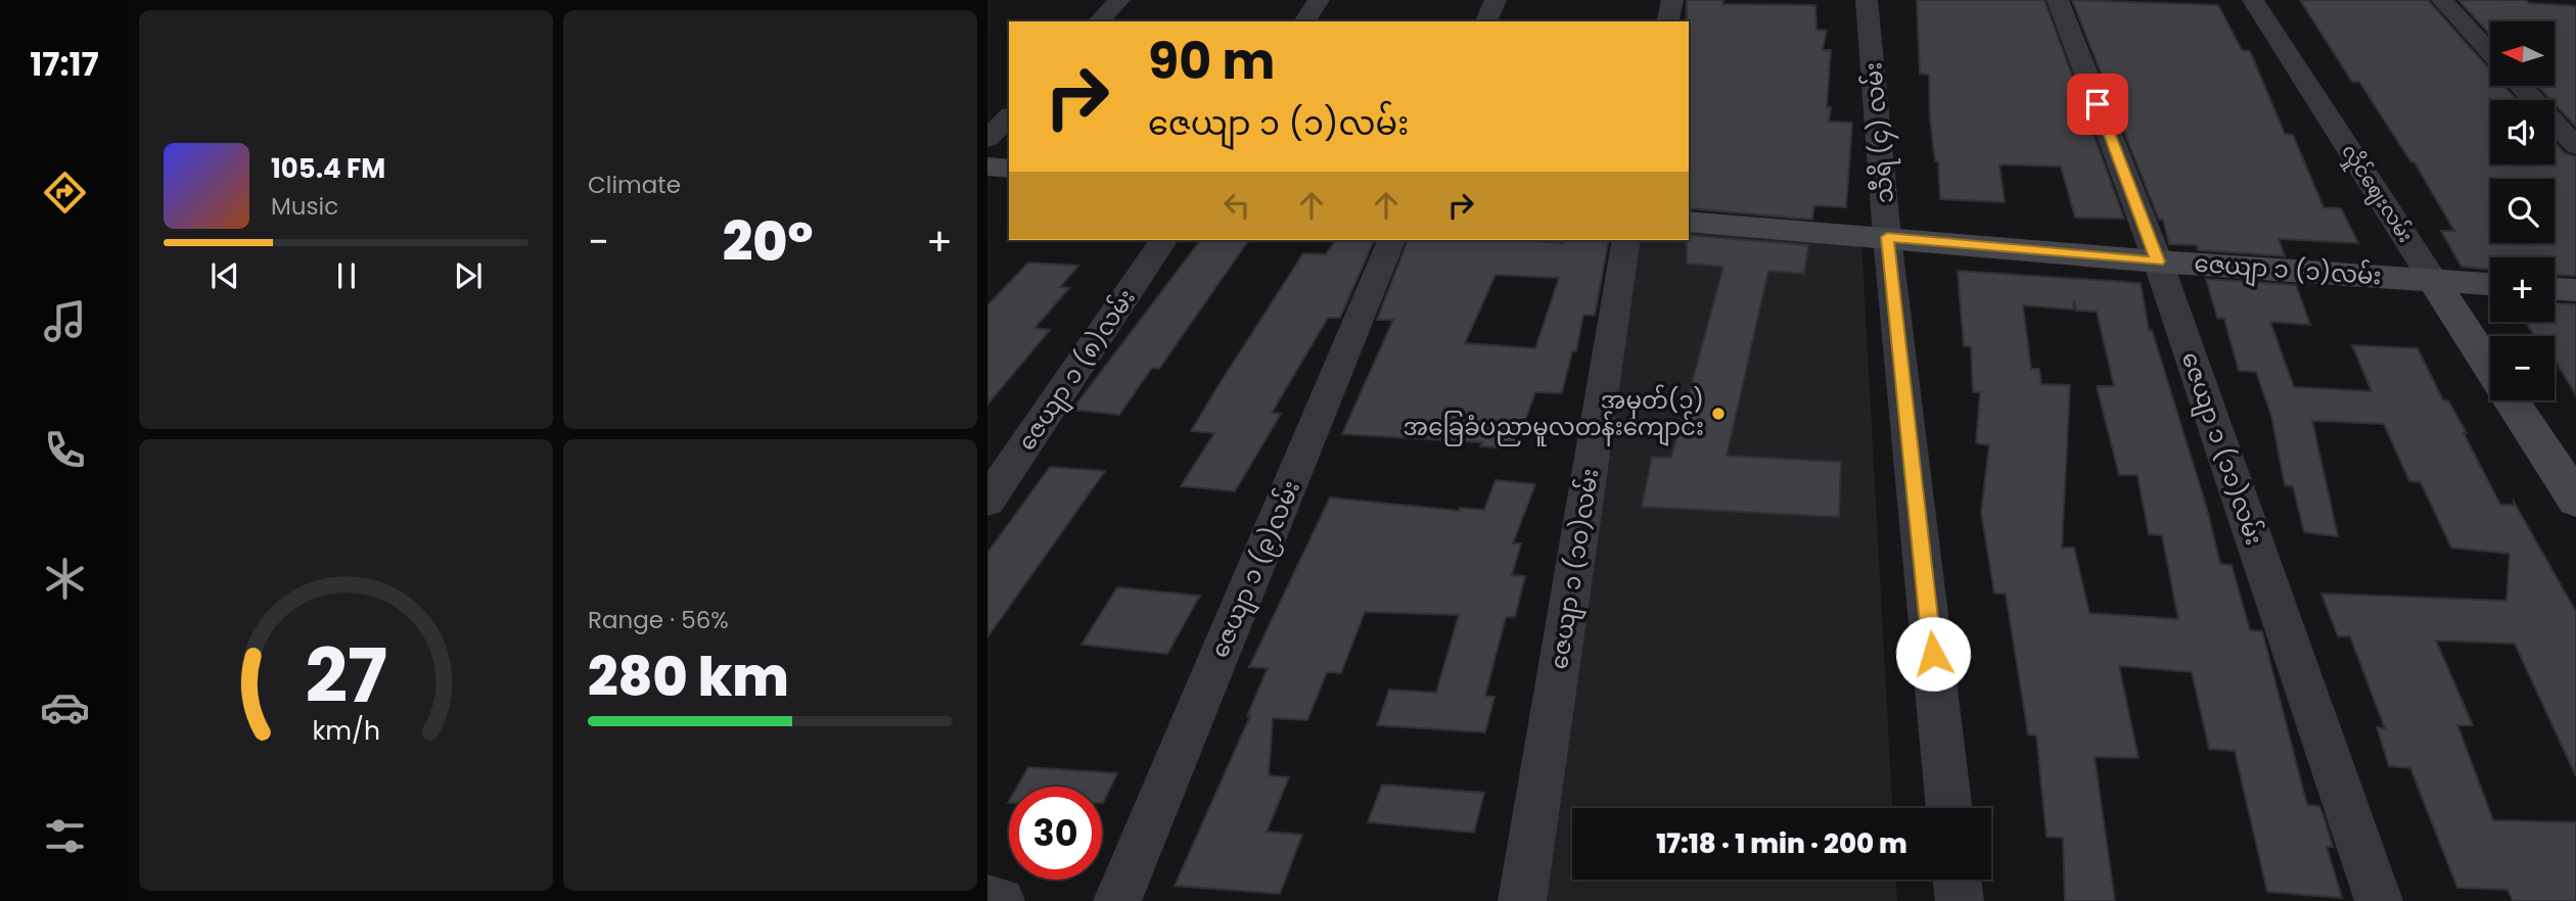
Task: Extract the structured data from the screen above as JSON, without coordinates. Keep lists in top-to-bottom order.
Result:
{
  "streets": {
    "street": [
      "သီရိ (၄) လမ်း",
      "လှိုင်ဈေးလမ်း",
      "ဇေယျာ ၁ (၁)လမ်း",
      "ဇေယျာ ၁ (၈)လမ်း",
      "ဇေယျာ ၁ (၁၁)လမ်း",
      "ဇေယျာ ၁ (၉)လမ်း",
      "ဇေယျာ ၁ (၁၀)လမ်း"
    ]
  },
  "crossings": [
    ["သီရိ (၄) လမ်း", "ဇေယျာ ၁ (၁)လမ်း"],
    ["လှိုင်ဈေးလမ်း", "ဇေယျာ ၁ (၁)လမ်း"],
    ["ဇေယျာ ၁ (၁)လမ်း", "ဇေယျာ ၁ (၁၁)လမ်း"]
  ],
  "places": ["အမှတ်(၁) အခြေခံပညာမူလတန်းကျောင်း"],
  "north": "left",
  "page": {
    "tabs": "17:17",
    "tile": [
      "Climate",
      ["Range · 56%", "280 km"]
    ],
    "map_buttons": ["+", "−"],
    "turn": ["90 m", "ဇေယျာ ၁ (၁)လမ်း"],
    "song": ["105.4 FM", "Music"],
    "heat": ["−", "20°", "+"],
    "limit": "30",
    "trip": "17:18 · 1 min · 200 m",
    "gauge": ["27", "km/h"]
  }
}
